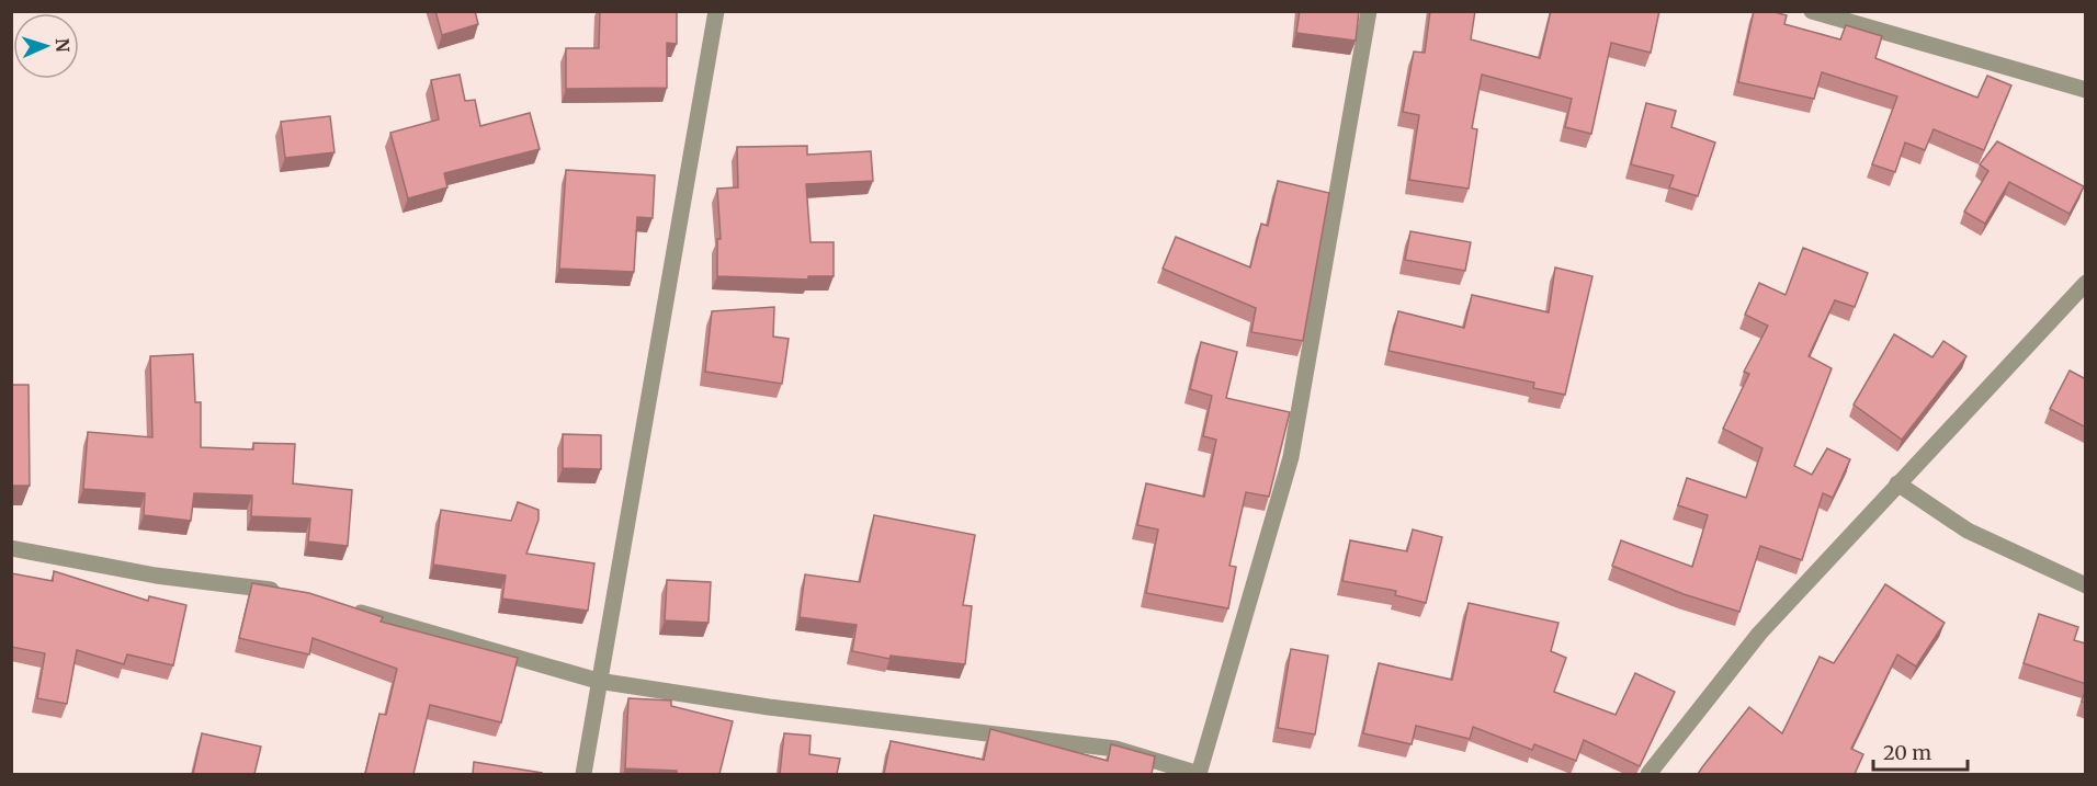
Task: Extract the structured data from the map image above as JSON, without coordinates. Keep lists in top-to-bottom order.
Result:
{
  "scale_bar": "20 m",
  "north": "right"
}
